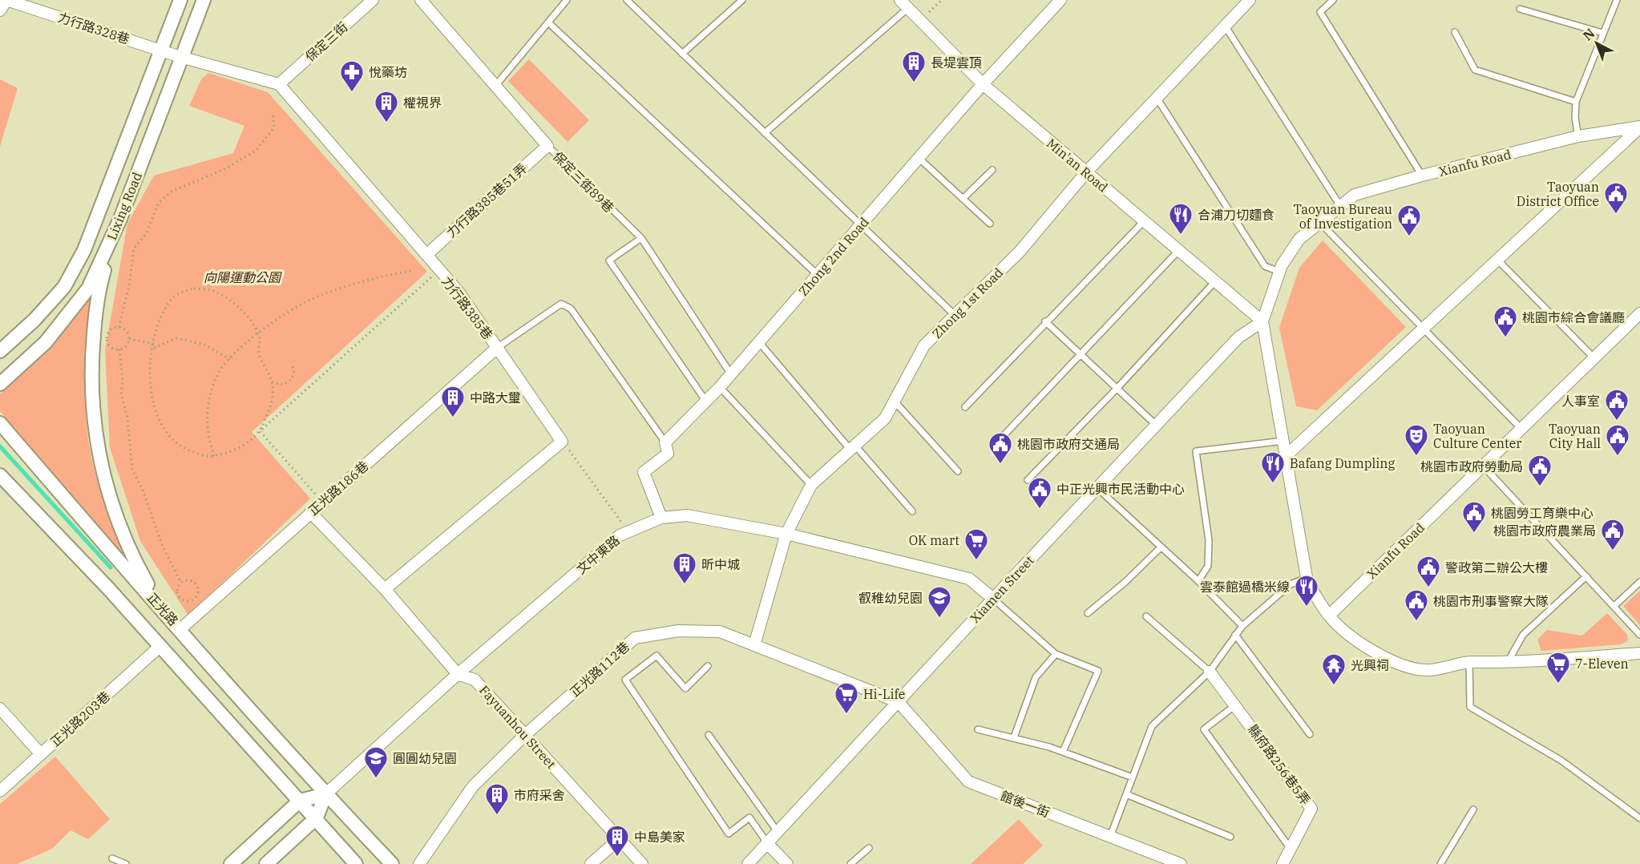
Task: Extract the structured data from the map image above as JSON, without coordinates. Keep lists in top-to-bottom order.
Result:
{
  "streets": {
    "street": [
      "力行路328巷",
      "保定三街",
      "Xianfu Road",
      "Min'an Road",
      "保定三街89巷",
      "力行路385巷51弄",
      "Lixing Road",
      "Zhong 2nd Road",
      "Zhong 1st Road",
      "力行路385巷",
      "正光路186巷",
      "文中東路",
      "Xiamen Street",
      "正光路",
      "正光路112巷",
      "正光路203巷",
      "Fayuanhou Street",
      "縣府路256巷5弄",
      "館後一街"
    ]
  },
  "crossings": [
    ["力行路328巷", "Lixing Road"],
    ["保定三街", "力行路385巷"],
    ["Xianfu Road", "Min'an Road"],
    ["Xianfu Road", "Xiamen Street"],
    ["Min'an Road", "Zhong 2nd Road"],
    ["Min'an Road", "Zhong 1st Road"],
    ["Min'an Road", "Xiamen Street"],
    ["保定三街89巷", "力行路385巷51弄"],
    ["保定三街89巷", "Zhong 2nd Road"],
    ["力行路385巷51弄", "力行路385巷"],
    ["Zhong 2nd Road", "文中東路"],
    ["Zhong 1st Road", "文中東路"],
    ["Zhong 1st Road", "正光路112巷"],
    ["力行路385巷", "正光路186巷"],
    ["正光路186巷", "正光路"],
    ["正光路186巷", "Fayuanhou Street"],
    ["文中東路", "Xiamen Street"],
    ["文中東路", "正光路"],
    ["文中東路", "Fayuanhou Street"],
    ["Xiamen Street", "正光路112巷"],
    ["Xiamen Street", "館後一街"],
    ["正光路", "正光路203巷"],
    ["正光路112巷", "Fayuanhou Street"],
    ["正光路112巷", "館後一街"]
  ],
  "parks": ["向陽運動公園"],
  "places": {
    "building": [
      "長堤雲頂",
      "權視界",
      "中路大璽",
      "昕中城",
      "市府采舍",
      "中島美家"
    ],
    "pharmacy": ["悅藥坊"],
    "public building": [
      "Taoyuan District Office",
      "Taoyuan Bureau of Investigation",
      "桃園市綜合會議廳",
      "人事室",
      "Taoyuan City Hall",
      "桃園市政府交通局",
      "桃園市政府勞動局",
      "中正光興市民活動中心",
      "桃園勞工育樂中心",
      "桃園市政府農業局",
      "警政第二辦公大樓",
      "桃園市刑事警察大隊"
    ],
    "restaurant": ["合浦刀切麵食", "Bafang Dumpling", "雲泰館過橋米線"],
    "theatre": ["Taoyuan Culture Center"],
    "supermarket": ["OK mart", "7-Eleven", "Hi-Life"],
    "school or university": ["叡稚幼兒園", "圓圓幼兒園"],
    "temple": ["光興祠"]
  },
  "north": "top left"
}
